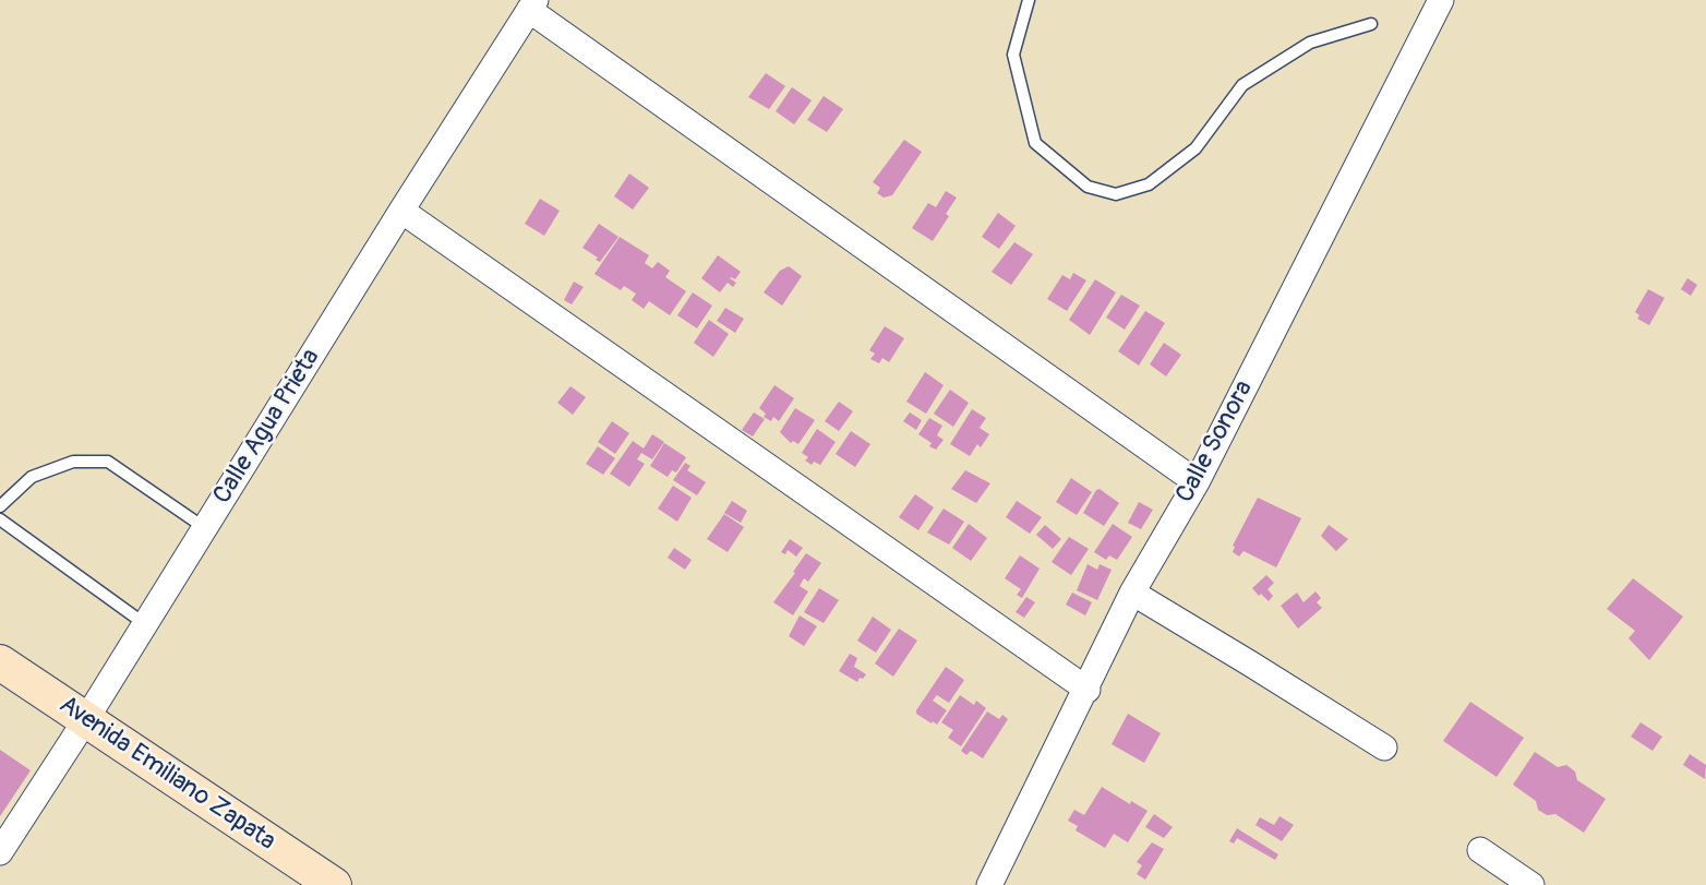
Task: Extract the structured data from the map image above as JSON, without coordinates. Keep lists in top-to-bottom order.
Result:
{
  "streets": {
    "main road": ["Avenida Emiliano Zapata"],
    "street": ["Calle Agua Prieta", "Calle Sonora"]
  },
  "crossings": [
    ["Calle Agua Prieta", "Avenida Emiliano Zapata"]
  ]
}
